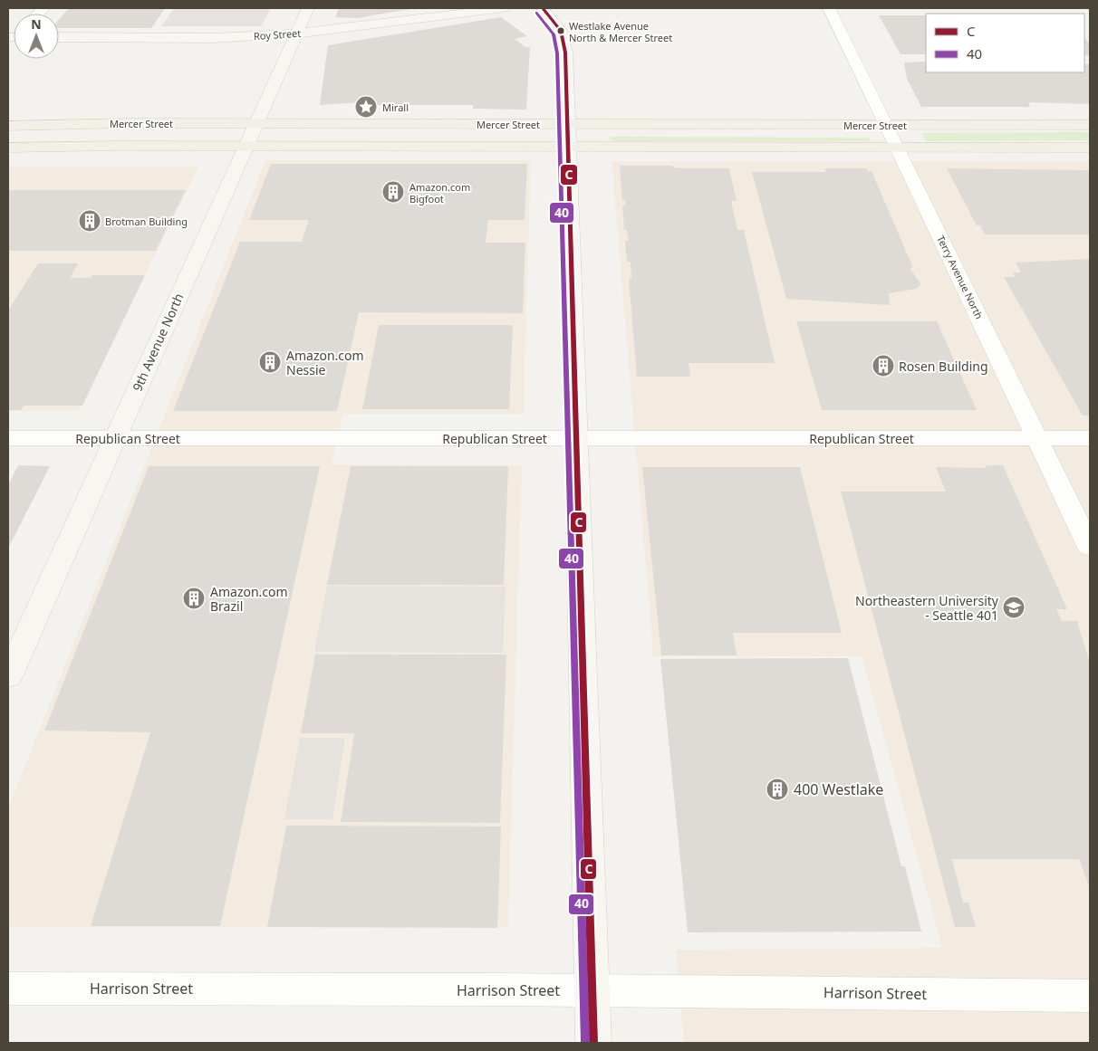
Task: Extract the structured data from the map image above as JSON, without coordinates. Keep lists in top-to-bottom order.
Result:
{
  "streets": {
    "main road": ["Roy Street", "Mercer Street", "9th Avenue North"],
    "street": ["Terry Avenue North", "Republican Street", "Harrison Street"]
  },
  "crossings": [
    ["Roy Street", "9th Avenue North"],
    ["Mercer Street", "Terry Avenue North"],
    ["Mercer Street", "9th Avenue North"],
    ["Terry Avenue North", "Republican Street"],
    ["9th Avenue North", "Republican Street"]
  ],
  "places": {
    "other": ["Westlake Avenue North & Mercer Street"],
    "place": ["Mirall"],
    "building": [
      "Amazon.com Bigfoot",
      "Brotman Building",
      "Amazon.com Nessie",
      "Rosen Building",
      "Amazon.com Brazil",
      "400 Westlake"
    ],
    "school or university": ["Northeastern University - Seattle 401"]
  },
  "lines": ["transit line C", "transit line 40"],
  "legend": ["C", "40"],
  "north": "top"
}
